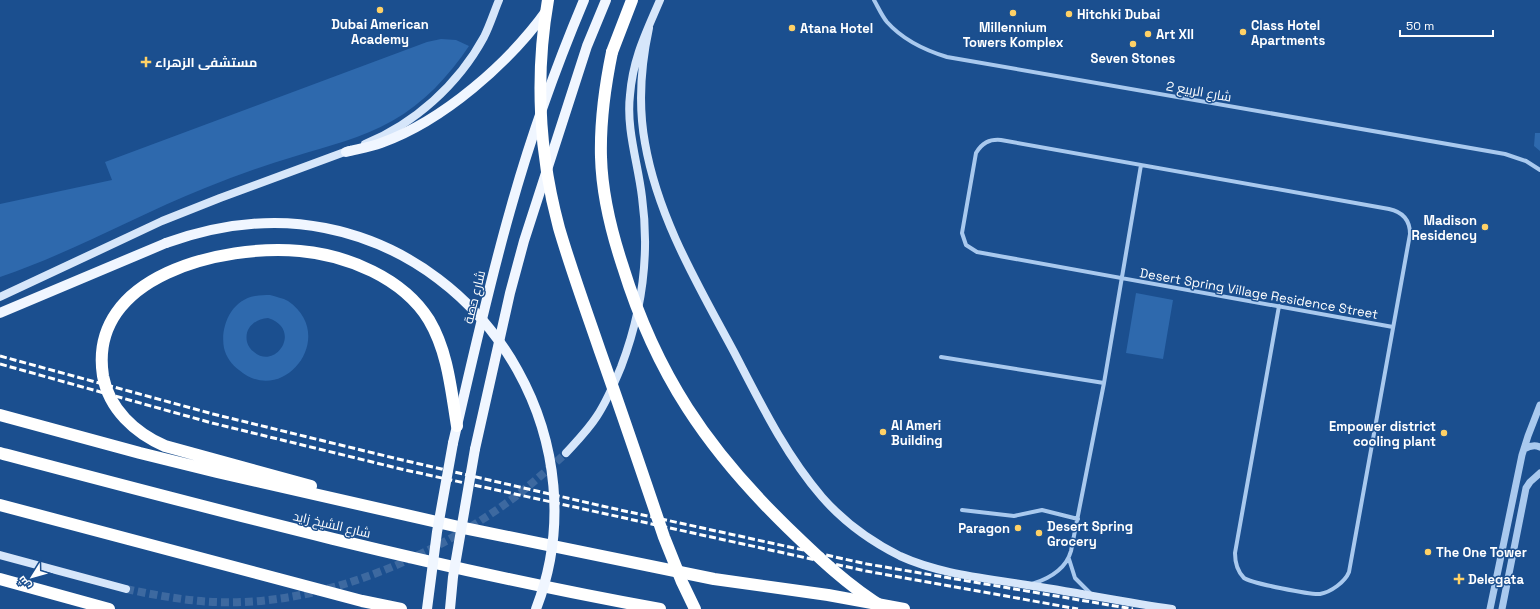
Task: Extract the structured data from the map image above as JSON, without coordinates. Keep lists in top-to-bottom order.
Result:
{
  "streets": {
    "highway": ["شارع الشيخ زايد"],
    "main road": ["شارع حصة"],
    "street": ["شارع الربيع 2", "Desert Spring Village Residence Street"]
  },
  "places": {
    "other": [
      "Dubai American Academy",
      "Millennium Towers Komplex",
      "Hitchki Dubai",
      "Atana Hotel",
      "Class Hotel Apartments",
      "Art XII",
      "Seven Stones",
      "Madison Residency",
      "Al Ameri Building",
      "Empower district cooling plant",
      "Paragon",
      "Desert Spring Grocery",
      "The One Tower"
    ],
    "health": ["مستشفى الزهراء", "Delegata"]
  },
  "scale_bar": "50 m",
  "north": "bottom left"
}
